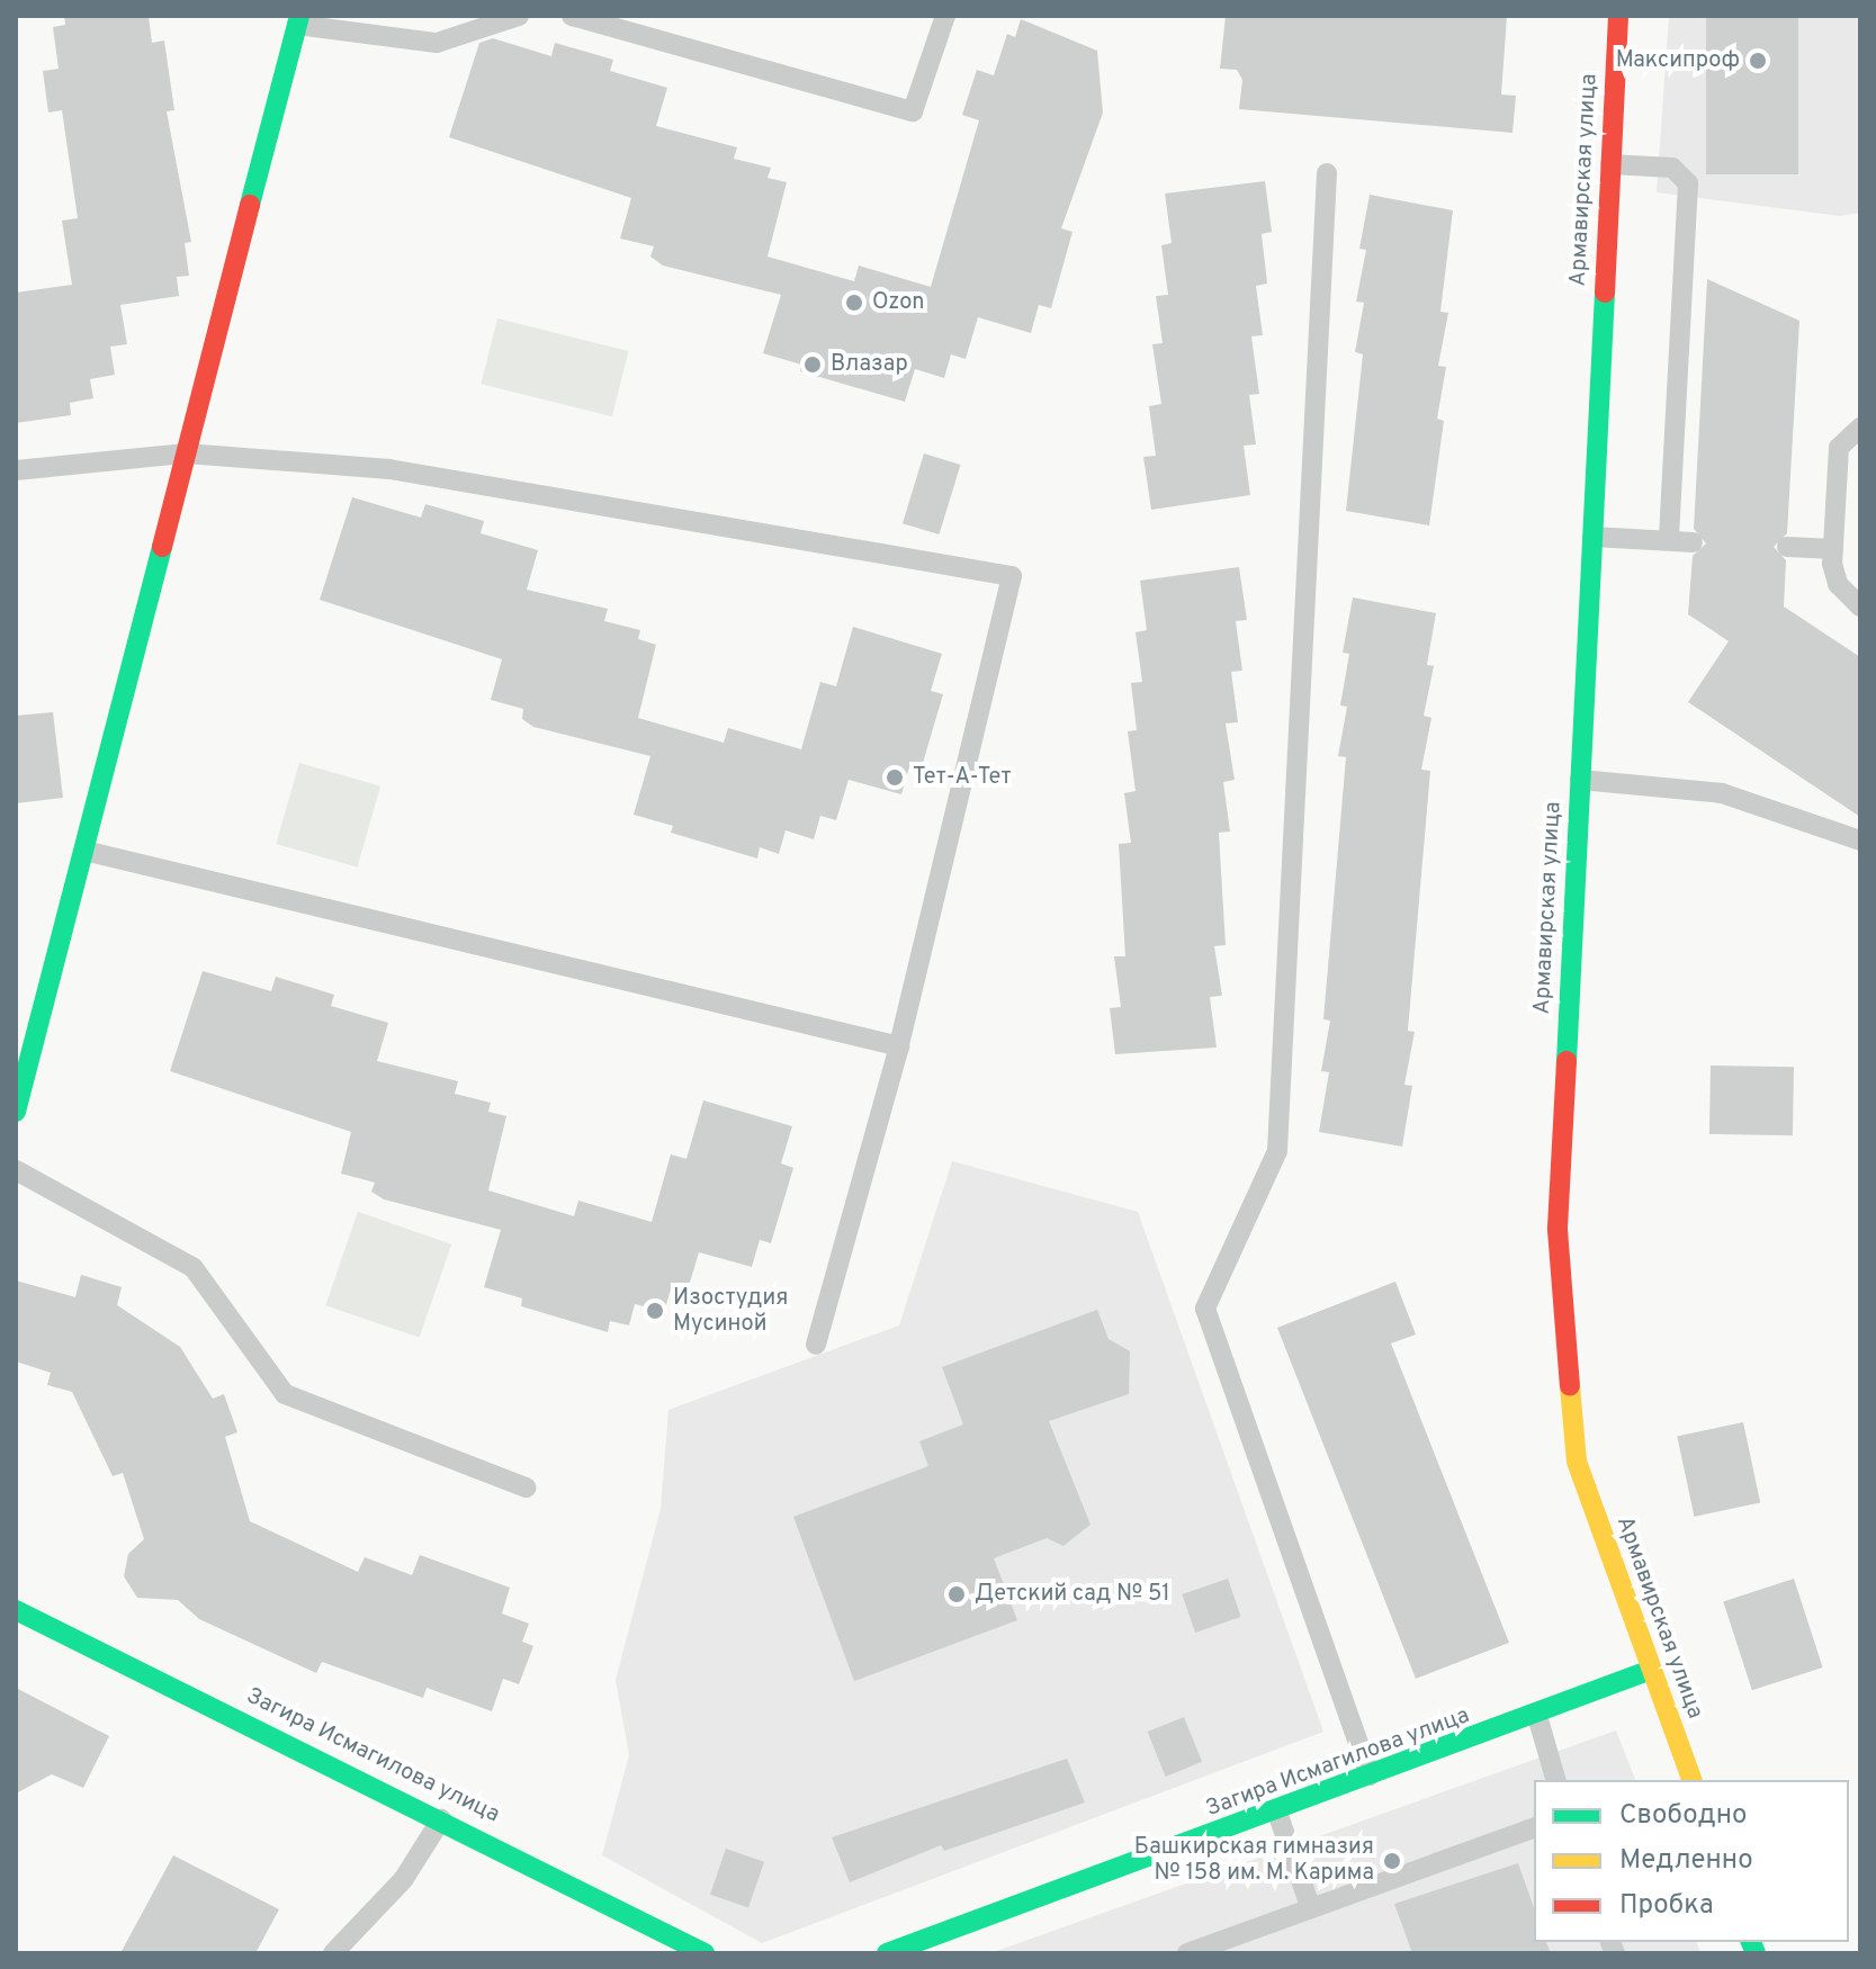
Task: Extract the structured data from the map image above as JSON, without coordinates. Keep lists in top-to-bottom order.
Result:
{
  "streets": {
    "street": ["Армавирская улица", "Загира Исмагилова улица"]
  },
  "crossings": [
    ["Армавирская улица", "Загира Исмагилова улица"]
  ],
  "places": [
    "Максипроф",
    "Ozon",
    "Влазар",
    "Тет-А-Тет",
    "Изостудия Мусиной",
    "Детский сад № 51",
    "Башкирская гимназия № 158 им. М. Карима"
  ],
  "legend": ["Свободно", "Медленно", "Пробка"]
}
